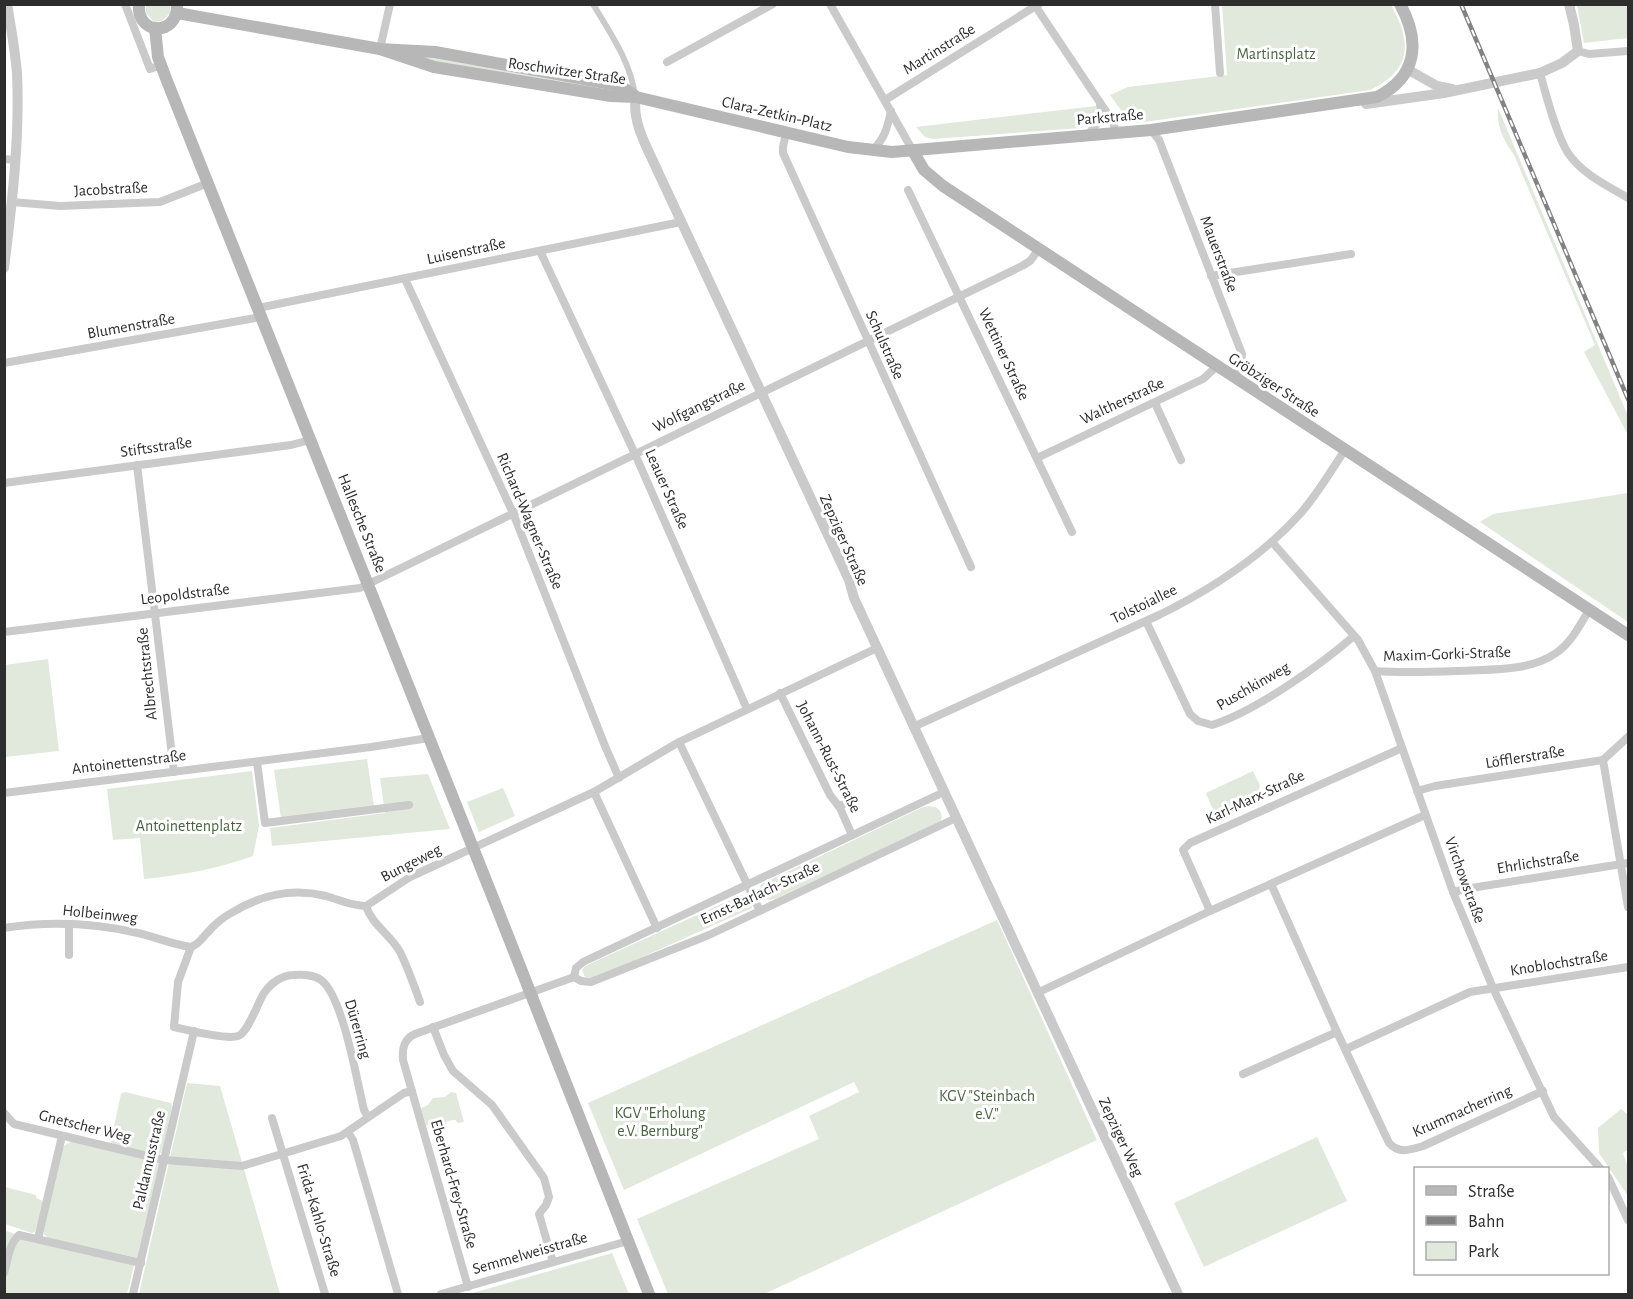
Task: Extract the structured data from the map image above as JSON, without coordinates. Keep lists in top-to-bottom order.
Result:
{
  "streets": {
    "main road": [
      "Roschwitzer Straße",
      "Clara-Zetkin-Platz",
      "Parkstraße",
      "Gröbziger Straße",
      "Hallesche Straße"
    ],
    "street": [
      "Martinstraße",
      "Jacobstraße",
      "Luisenstraße",
      "Mauerstraße",
      "Blumenstraße",
      "Schulstraße",
      "Wettiner Straße",
      "Waltherstraße",
      "Wolfgangstraße",
      "Stiftsstraße",
      "Leauer Straße",
      "Richard-Wagner-Straße",
      "Zepziger Straße",
      "Leopoldstraße",
      "Tolstoiallee",
      "Maxim-Gorki-Straße",
      "Albrechtstraße",
      "Puschkinweg",
      "Johann-Rust-Straße",
      "Löfflerstraße",
      "Antoinettenstraße",
      "Karl-Marx-Straße",
      "Ehrlichstraße",
      "Bungeweg",
      "Virchowstraße",
      "Ernst-Barlach-Straße",
      "Holbeinweg",
      "Knoblochstraße",
      "Dürerring",
      "Krummacherring",
      "Gnetscher Weg",
      "Zepziger Weg",
      "Paldamusstraße",
      "Eberhard-Frey-Straße",
      "Frida-Kahlo-Straße",
      "Semmelweisstraße"
    ]
  },
  "crossings": [
    ["Roschwitzer Straße", "Clara-Zetkin-Platz"],
    ["Roschwitzer Straße", "Zepziger Straße"],
    ["Clara-Zetkin-Platz", "Parkstraße"],
    ["Clara-Zetkin-Platz", "Schulstraße"],
    ["Clara-Zetkin-Platz", "Gröbziger Straße"],
    ["Clara-Zetkin-Platz", "Zepziger Straße"],
    ["Parkstraße", "Mauerstraße"],
    ["Parkstraße", "Gröbziger Straße"],
    ["Jacobstraße", "Hallesche Straße"],
    ["Luisenstraße", "Blumenstraße"],
    ["Luisenstraße", "Leauer Straße"],
    ["Luisenstraße", "Richard-Wagner-Straße"],
    ["Luisenstraße", "Hallesche Straße"],
    ["Luisenstraße", "Zepziger Straße"],
    ["Mauerstraße", "Gröbziger Straße"],
    ["Blumenstraße", "Hallesche Straße"],
    ["Schulstraße", "Wolfgangstraße"],
    ["Wettiner Straße", "Waltherstraße"],
    ["Wettiner Straße", "Wolfgangstraße"],
    ["Gröbziger Straße", "Waltherstraße"],
    ["Gröbziger Straße", "Wolfgangstraße"],
    ["Gröbziger Straße", "Tolstoiallee"],
    ["Gröbziger Straße", "Maxim-Gorki-Straße"],
    ["Wolfgangstraße", "Leauer Straße"],
    ["Wolfgangstraße", "Richard-Wagner-Straße"],
    ["Wolfgangstraße", "Hallesche Straße"],
    ["Wolfgangstraße", "Zepziger Straße"],
    ["Wolfgangstraße", "Leopoldstraße"],
    ["Stiftsstraße", "Hallesche Straße"],
    ["Stiftsstraße", "Albrechtstraße"],
    ["Leauer Straße", "Johann-Rust-Straße"],
    ["Richard-Wagner-Straße", "Johann-Rust-Straße"],
    ["Hallesche Straße", "Leopoldstraße"],
    ["Hallesche Straße", "Johann-Rust-Straße"],
    ["Hallesche Straße", "Antoinettenstraße"],
    ["Hallesche Straße", "Bungeweg"],
    ["Hallesche Straße", "Ernst-Barlach-Straße"],
    ["Hallesche Straße", "Semmelweisstraße"],
    ["Zepziger Straße", "Tolstoiallee"],
    ["Zepziger Straße", "Johann-Rust-Straße"],
    ["Zepziger Straße", "Ernst-Barlach-Straße"],
    ["Zepziger Straße", "Zepziger Weg"],
    ["Leopoldstraße", "Albrechtstraße"],
    ["Tolstoiallee", "Maxim-Gorki-Straße"],
    ["Tolstoiallee", "Puschkinweg"],
    ["Maxim-Gorki-Straße", "Puschkinweg"],
    ["Maxim-Gorki-Straße", "Virchowstraße"],
    ["Albrechtstraße", "Antoinettenstraße"],
    ["Johann-Rust-Straße", "Bungeweg"],
    ["Johann-Rust-Straße", "Ernst-Barlach-Straße"],
    ["Löfflerstraße", "Virchowstraße"],
    ["Karl-Marx-Straße", "Virchowstraße"],
    ["Ehrlichstraße", "Virchowstraße"],
    ["Bungeweg", "Dürerring"],
    ["Virchowstraße", "Knoblochstraße"],
    ["Virchowstraße", "Krummacherring"],
    ["Ernst-Barlach-Straße", "Eberhard-Frey-Straße"],
    ["Holbeinweg", "Dürerring"],
    ["Dürerring", "Gnetscher Weg"],
    ["Dürerring", "Paldamusstraße"],
    ["Gnetscher Weg", "Paldamusstraße"],
    ["Gnetscher Weg", "Eberhard-Frey-Straße"],
    ["Gnetscher Weg", "Frida-Kahlo-Straße"],
    ["Eberhard-Frey-Straße", "Semmelweisstraße"]
  ],
  "parks": [
    "Martinsplatz",
    "Antoinettenplatz",
    "KGV \"Steinbach e.V.\"",
    "KGV \"Erholung e.V. Bernburg\""
  ],
  "legend": ["Straße", "Bahn", "Park"]
}
